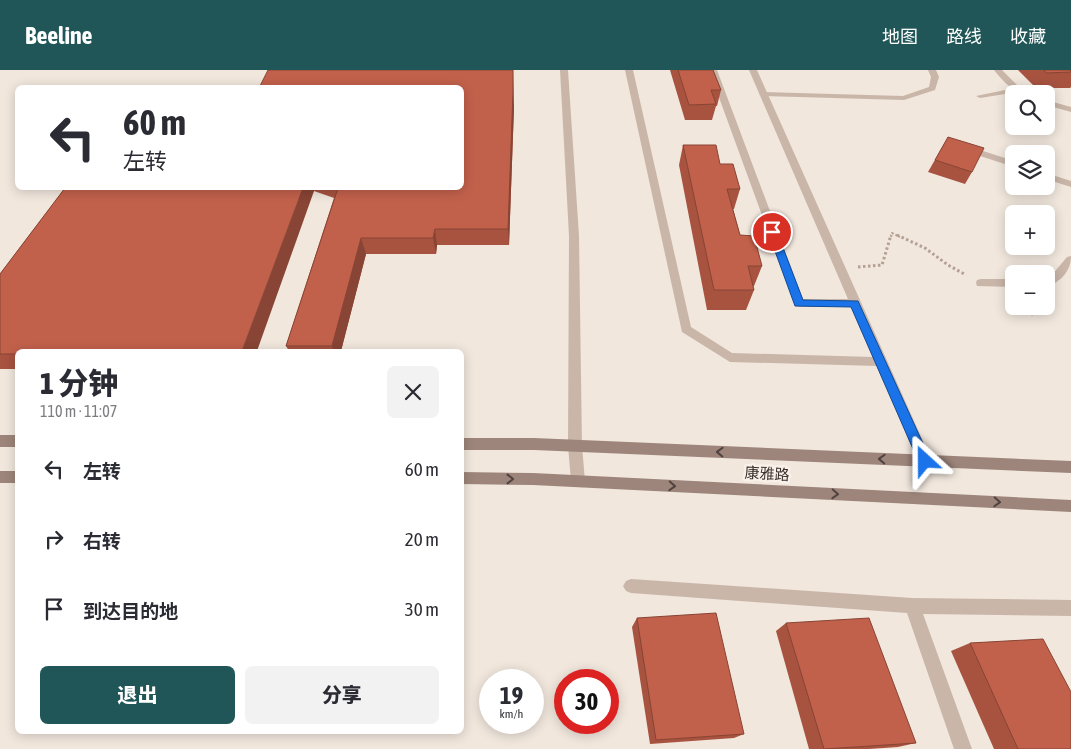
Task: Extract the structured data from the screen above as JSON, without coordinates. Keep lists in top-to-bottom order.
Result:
{
  "streets": {
    "main road": ["康雅路"]
  },
  "page": {
    "header": "Beeline",
    "nav": ["地图", "路线", "收藏"],
    "map_buttons": ["+", "−"],
    "turn": ["60 m", "左转"],
    "heading": ["1 分钟", "110 m · 11:07"],
    "list": [
      {
        "name": "左转",
        "value": "60 m"
      },
      {
        "name": "右转",
        "value": "20 m"
      },
      {
        "name": "到达目的地",
        "value": "30 m"
      }
    ],
    "buttons": ["退出", "分享"],
    "speed": "19 km/h",
    "limit": "30"
  }
}
